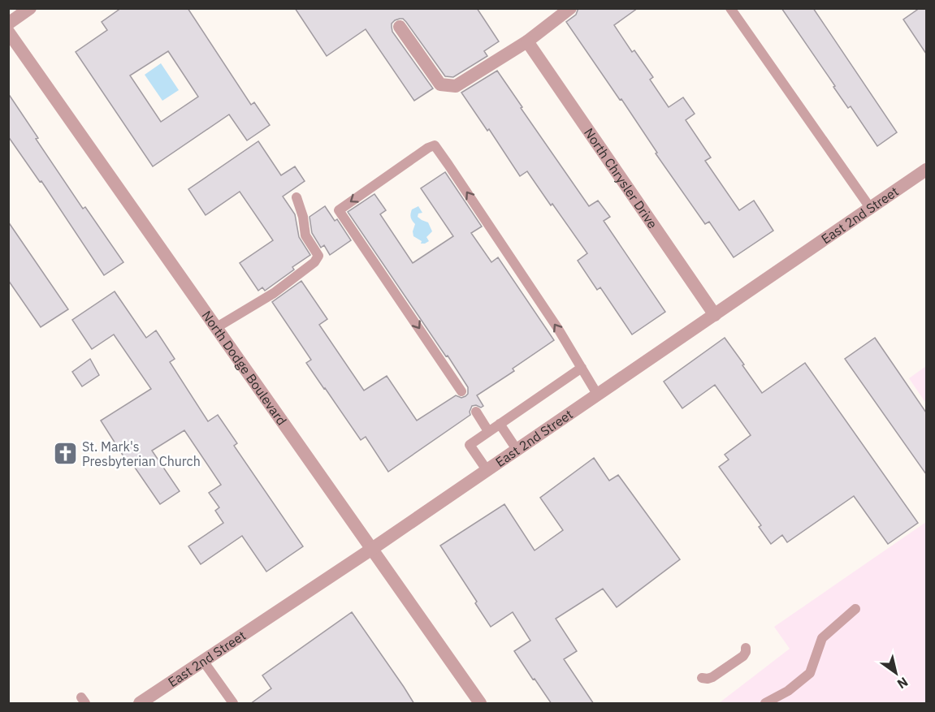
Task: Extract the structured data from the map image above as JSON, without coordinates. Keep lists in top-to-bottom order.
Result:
{
  "streets": {
    "street": ["North Chrysler Drive", "East 2nd Street", "North Dodge Boulevard"]
  },
  "crossings": [
    ["North Chrysler Drive", "East 2nd Street"],
    ["East 2nd Street", "North Dodge Boulevard"]
  ],
  "places": {
    "church": ["St. Mark's Presbyterian Church"]
  },
  "north": "bottom right"
}
